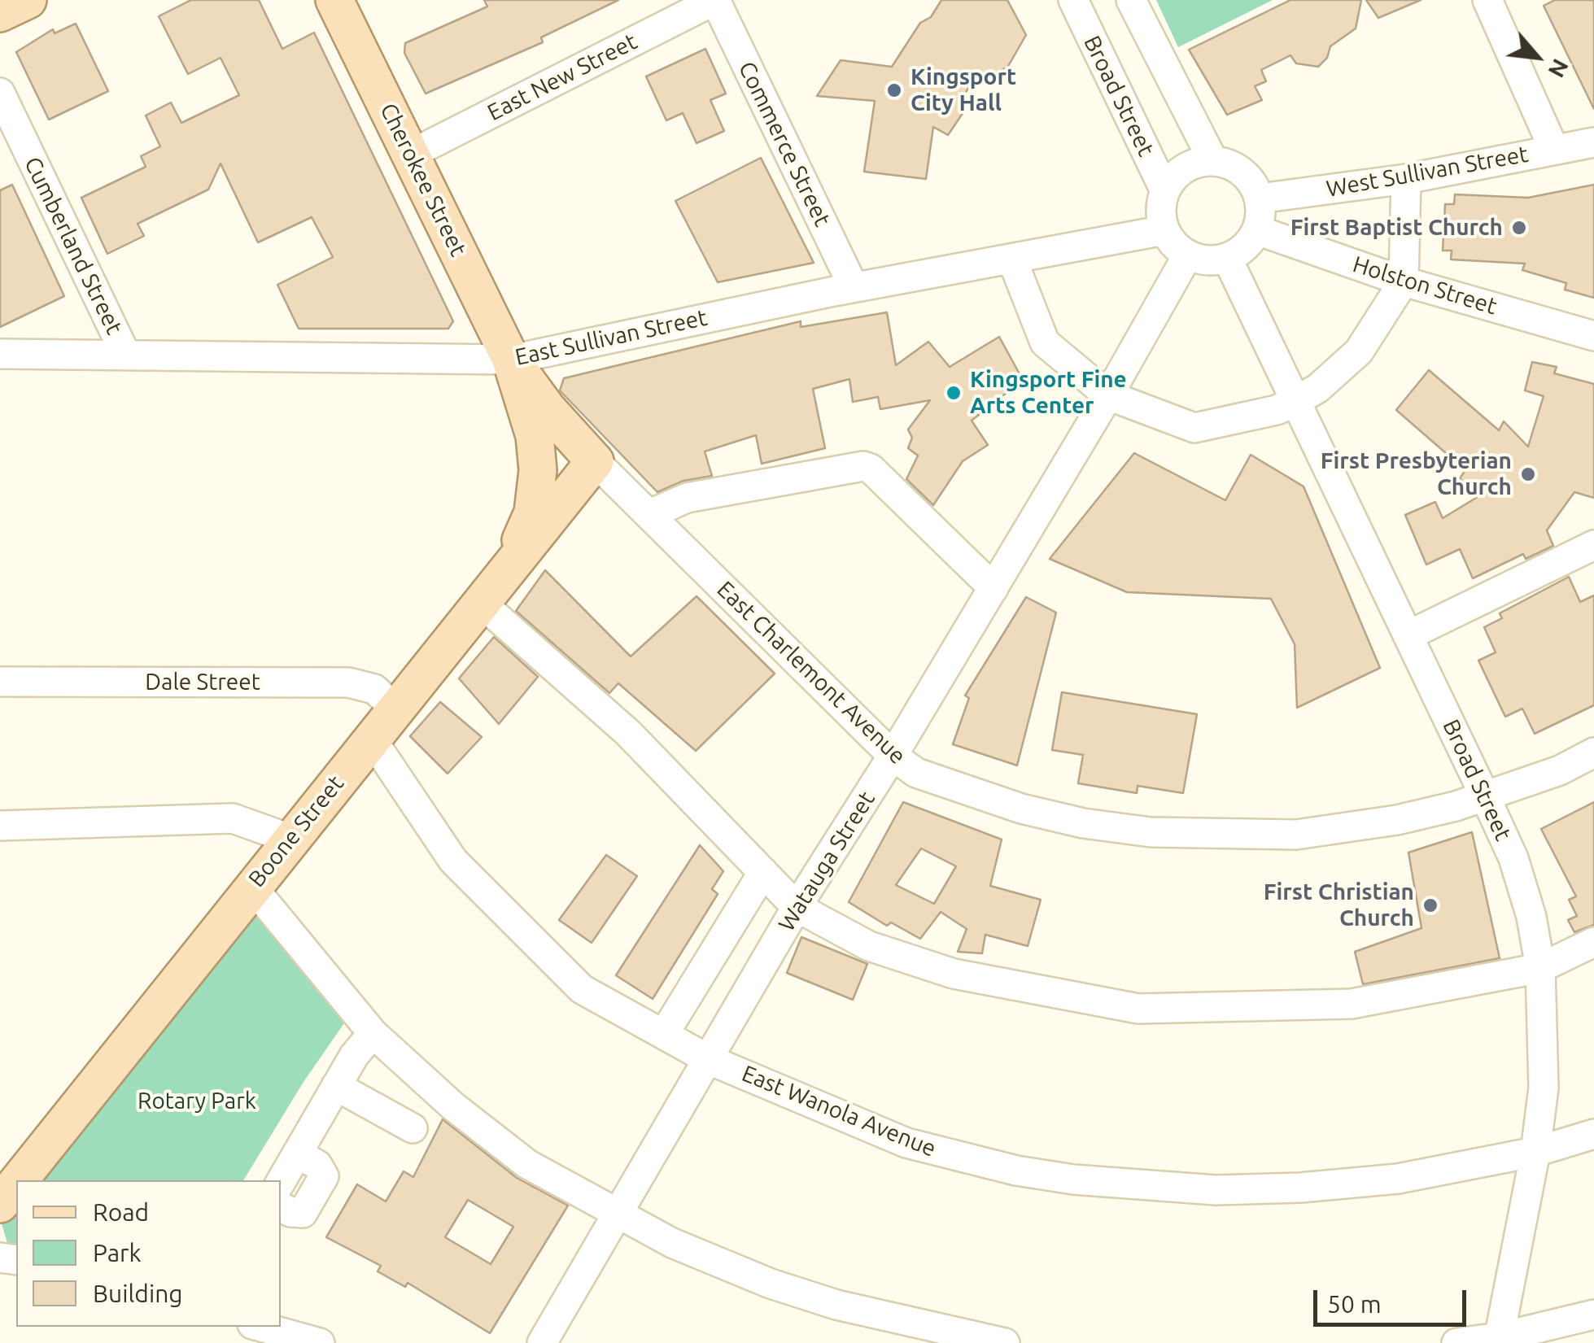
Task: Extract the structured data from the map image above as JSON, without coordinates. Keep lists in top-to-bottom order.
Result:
{
  "streets": {
    "main road": ["Cherokee Street", "East Charlemont Avenue", "Boone Street"],
    "street": [
      "East New Street",
      "Broad Street",
      "Commerce Street",
      "West Sullivan Street",
      "Cumberland Street",
      "Holston Street",
      "East Sullivan Street",
      "Dale Street",
      "Watauga Street",
      "East Wanola Avenue"
    ]
  },
  "crossings": [
    ["East New Street", "Commerce Street"],
    ["East New Street", "Cherokee Street"],
    ["Broad Street", "West Sullivan Street"],
    ["Broad Street", "Holston Street"],
    ["Broad Street", "East Sullivan Street"],
    ["Broad Street", "East Charlemont Avenue"],
    ["Broad Street", "Watauga Street"],
    ["Broad Street", "East Wanola Avenue"],
    ["Commerce Street", "East Sullivan Street"],
    ["West Sullivan Street", "Holston Street"],
    ["West Sullivan Street", "East Sullivan Street"],
    ["West Sullivan Street", "Watauga Street"],
    ["Cherokee Street", "East Sullivan Street"],
    ["Cherokee Street", "East Charlemont Avenue"],
    ["Cumberland Street", "East Sullivan Street"],
    ["Holston Street", "East Sullivan Street"],
    ["Holston Street", "Watauga Street"],
    ["East Sullivan Street", "East Charlemont Avenue"],
    ["East Sullivan Street", "Watauga Street"],
    ["East Charlemont Avenue", "Boone Street"],
    ["East Charlemont Avenue", "Watauga Street"],
    ["Dale Street", "Boone Street"],
    ["Boone Street", "East Wanola Avenue"],
    ["Watauga Street", "East Wanola Avenue"]
  ],
  "parks": ["Rotary Park"],
  "places": [
    "Kingsport City Hall",
    "First Baptist Church",
    "Kingsport Fine Arts Center",
    "First Presbyterian Church",
    "First Christian Church"
  ],
  "legend": ["Road", "Park", "Building"],
  "scale_bar": "50 m",
  "north": "bottom right"
}
